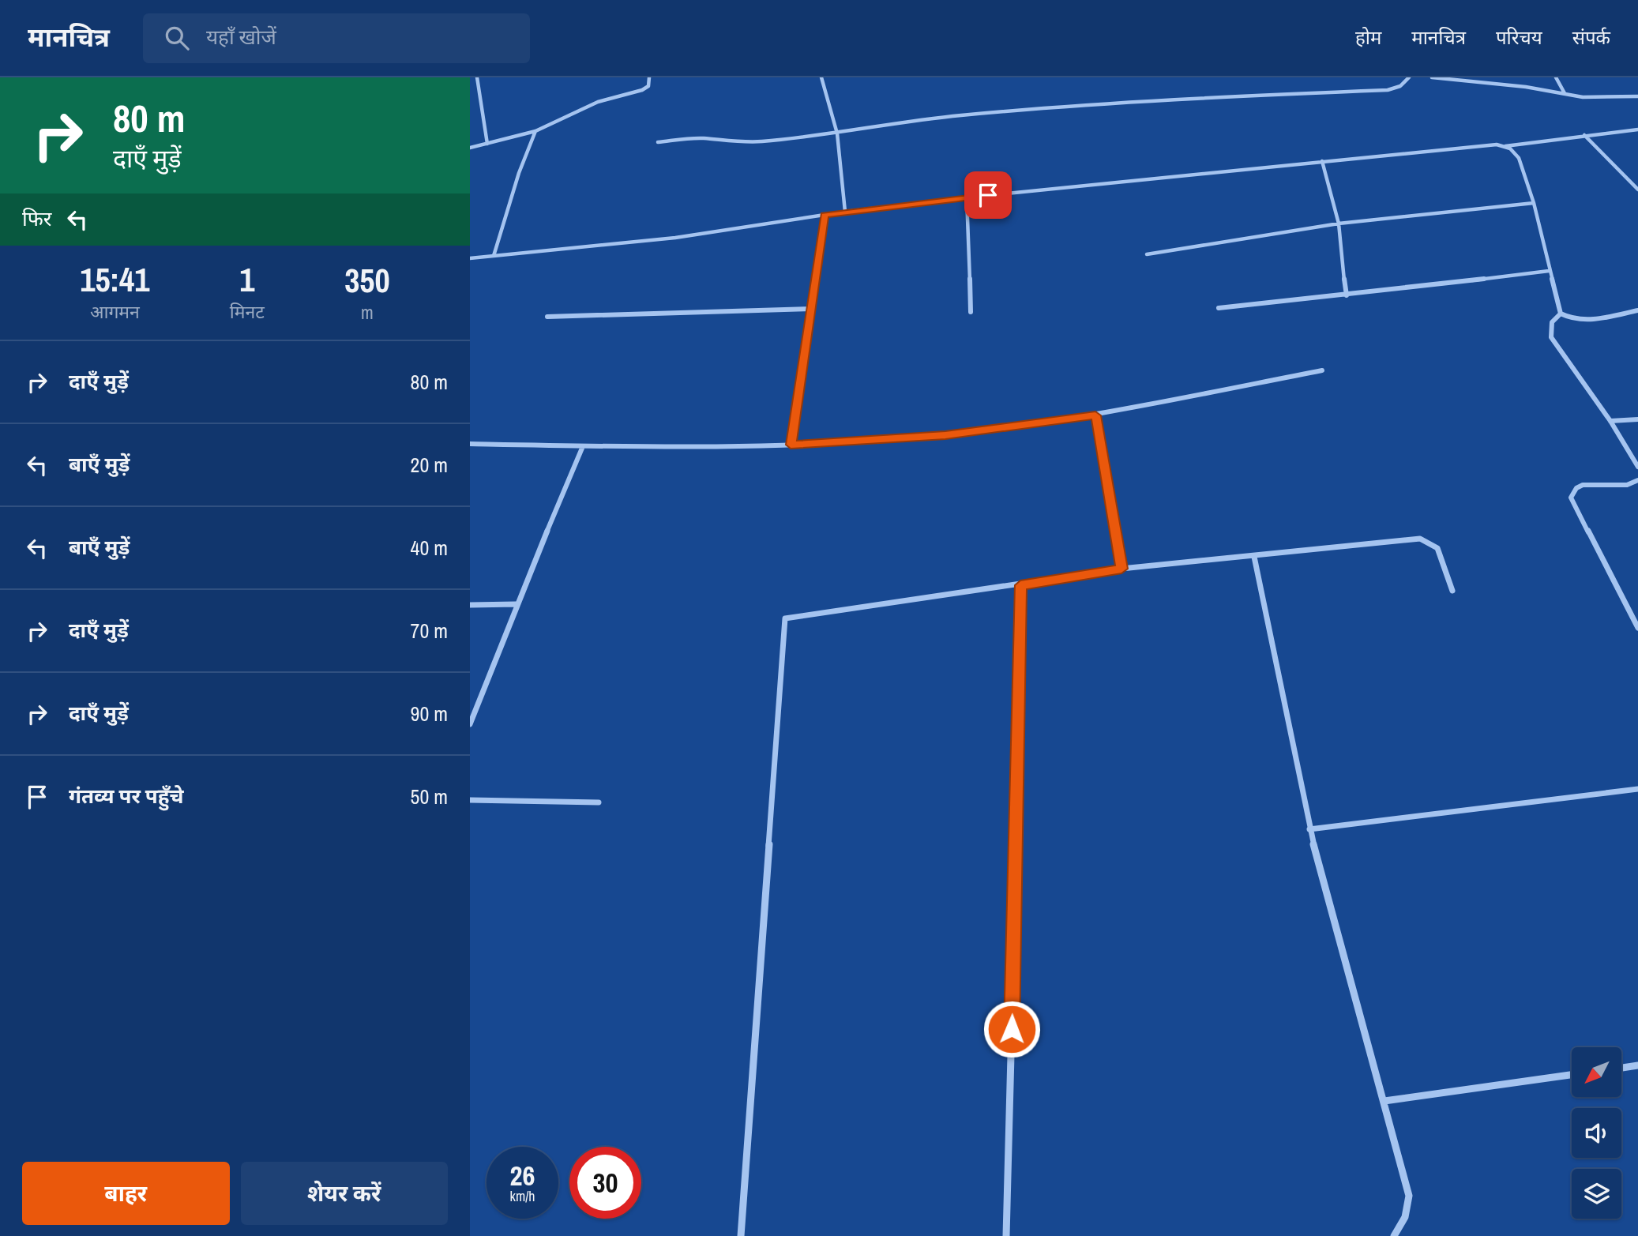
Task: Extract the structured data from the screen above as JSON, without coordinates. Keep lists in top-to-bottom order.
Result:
{
  "north": "bottom left",
  "page": {
    "header": "मानचित्र",
    "search": "यहाँ खोजें",
    "nav": [
      "होम",
      "मानचित्र",
      "परिचय",
      "संपर्क"
    ],
    "turn": ["80 m", "दाएँ मुड़ें"],
    "then": "फिर",
    "eta": [
      "15:41",
      "आगमन",
      "1",
      "मिनट",
      "350",
      "m"
    ],
    "list": [
      {
        "name": "दाएँ मुड़ें",
        "value": "80 m"
      },
      {
        "name": "बाएँ मुड़ें",
        "value": "20 m"
      },
      {
        "name": "बाएँ मुड़ें",
        "value": "40 m"
      },
      {
        "name": "दाएँ मुड़ें",
        "value": "70 m"
      },
      {
        "name": "दाएँ मुड़ें",
        "value": "90 m"
      },
      {
        "name": "गंतव्य पर पहुँचे",
        "value": "50 m"
      }
    ],
    "speed": "26 km/h",
    "limit": "30",
    "buttons": ["बाहर", "शेयर करें"]
  }
}
